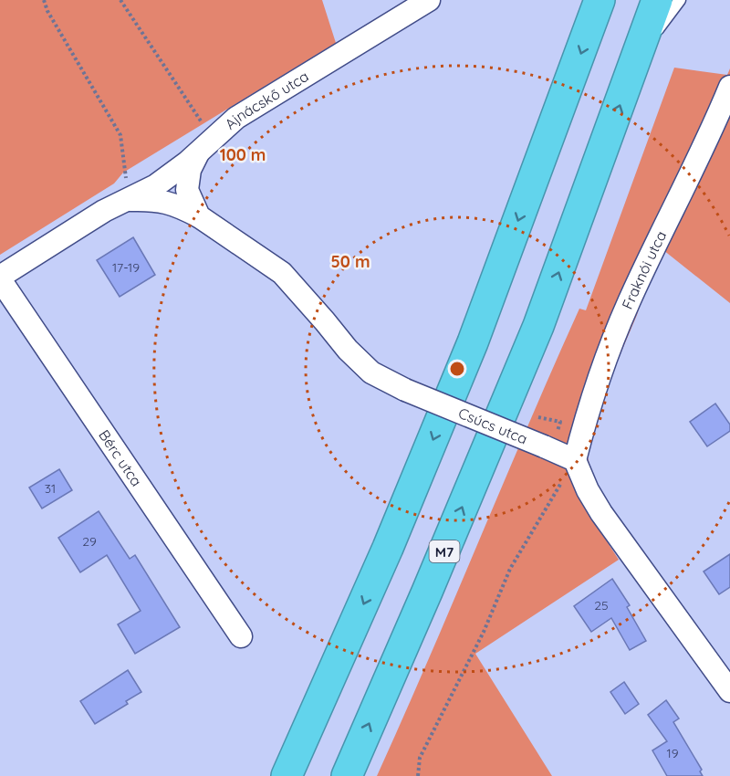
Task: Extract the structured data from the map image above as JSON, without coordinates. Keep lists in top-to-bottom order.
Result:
{
  "streets": {
    "highway": ["M7"],
    "street": [
      "Ajnácskő utca",
      "Fraknói utca",
      "Csúcs utca",
      "Bérc utca"
    ]
  },
  "crossings": [
    ["Ajnácskő utca", "Csúcs utca"],
    ["Ajnácskő utca", "Bérc utca"],
    ["Fraknói utca", "Csúcs utca"]
  ],
  "house_numbers": [
    "17-19",
    "31",
    "29",
    "25",
    "19"
  ],
  "rings": ["100 m", "50 m"]
}
